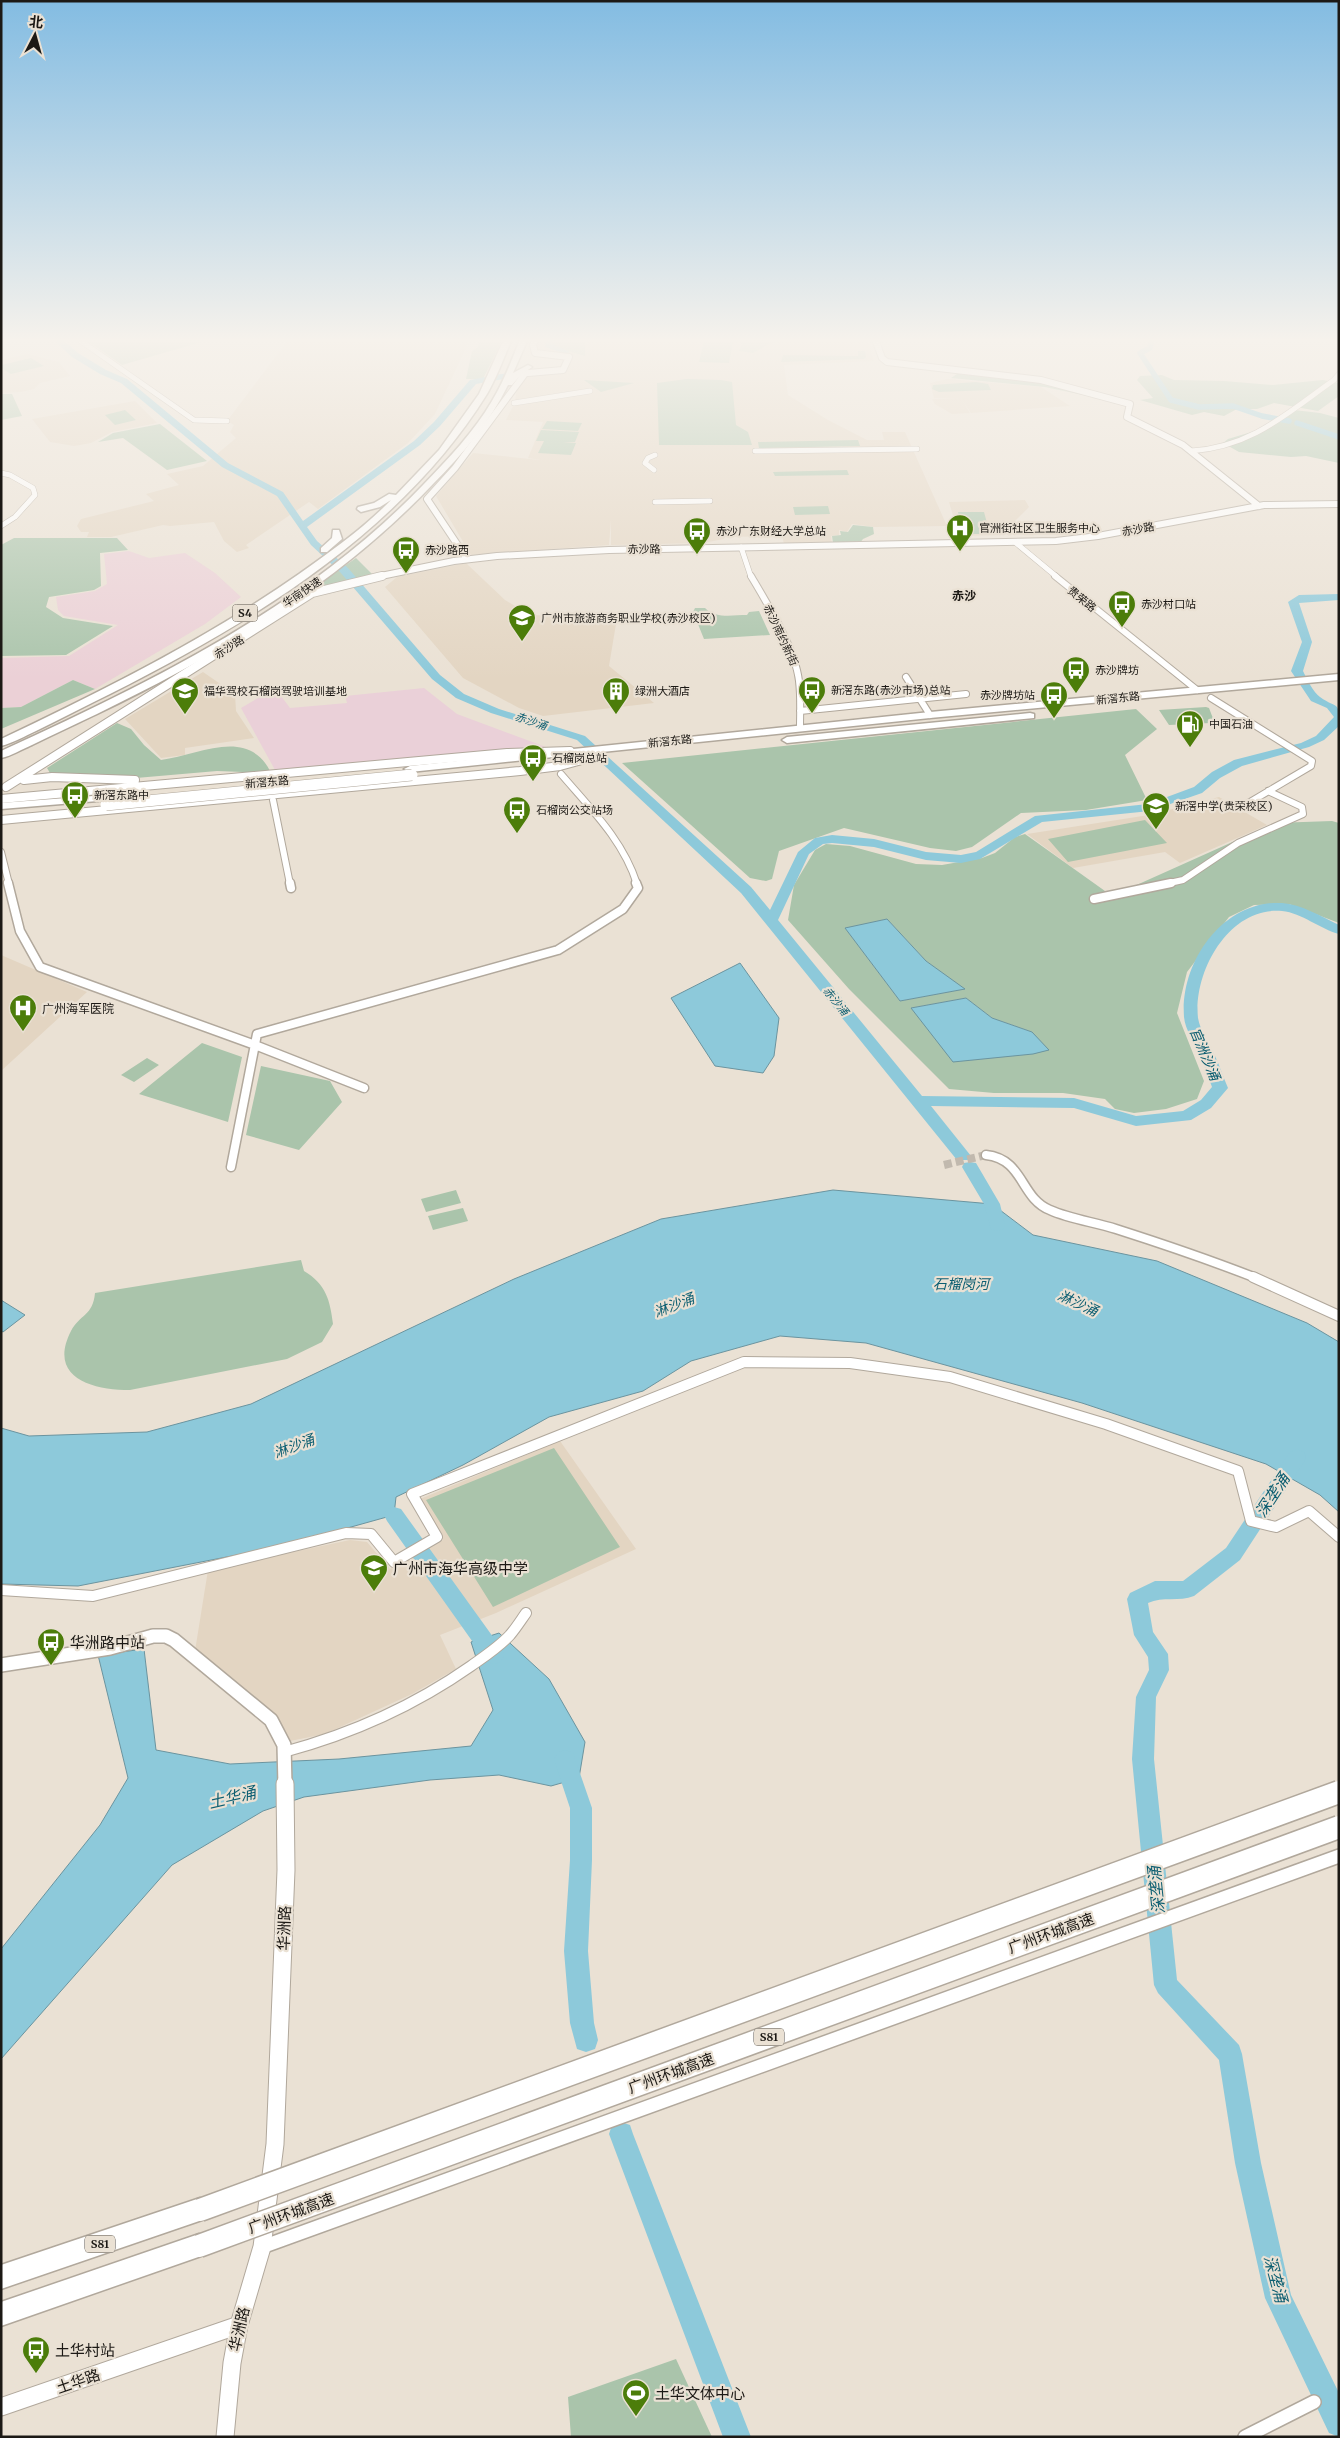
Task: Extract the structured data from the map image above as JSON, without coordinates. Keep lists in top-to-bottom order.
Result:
{
  "streets": {
    "highway": [
      "华南快速",
      "S4",
      "新滘东路",
      "广州环城高速",
      "S81"
    ],
    "main road": ["赤沙路", "华洲路", "土华路"],
    "street": ["贵荣路", "赤沙南约新街"]
  },
  "crossings": [
    ["赤沙路", "贵荣路"],
    ["赤沙路", "赤沙南约新街"],
    ["贵荣路", "新滘东路"],
    ["赤沙南约新街", "新滘东路"],
    ["华洲路", "土华路"]
  ],
  "districts": ["赤沙"],
  "water": [
    "赤沙涌",
    "官洲沙涌",
    "石榴岗河",
    "淋沙涌",
    "深垄涌",
    "土华涌"
  ],
  "places": {
    "hospital": ["官洲街社区卫生服务中心", "广州海军医院"],
    "bus stop": [
      "赤沙广东财经大学总站",
      "赤沙路西",
      "赤沙村口站",
      "赤沙牌坊",
      "新滘东路(赤沙市场)总站",
      "赤沙牌坊站",
      "石榴岗总站",
      "新滘东路中",
      "石榴岗公交站场",
      "华洲路中站",
      "土华村站"
    ],
    "school or university": [
      "广州市旅游商务职业学校(赤沙校区)",
      "福华驾校石榴岗驾驶培训基地",
      "新滘中学(贵荣校区)",
      "广州市海华高级中学"
    ],
    "building": ["绿洲大酒店"],
    "fuel station": ["中国石油"],
    "sports": ["土华文体中心"]
  },
  "north": "top"
}
